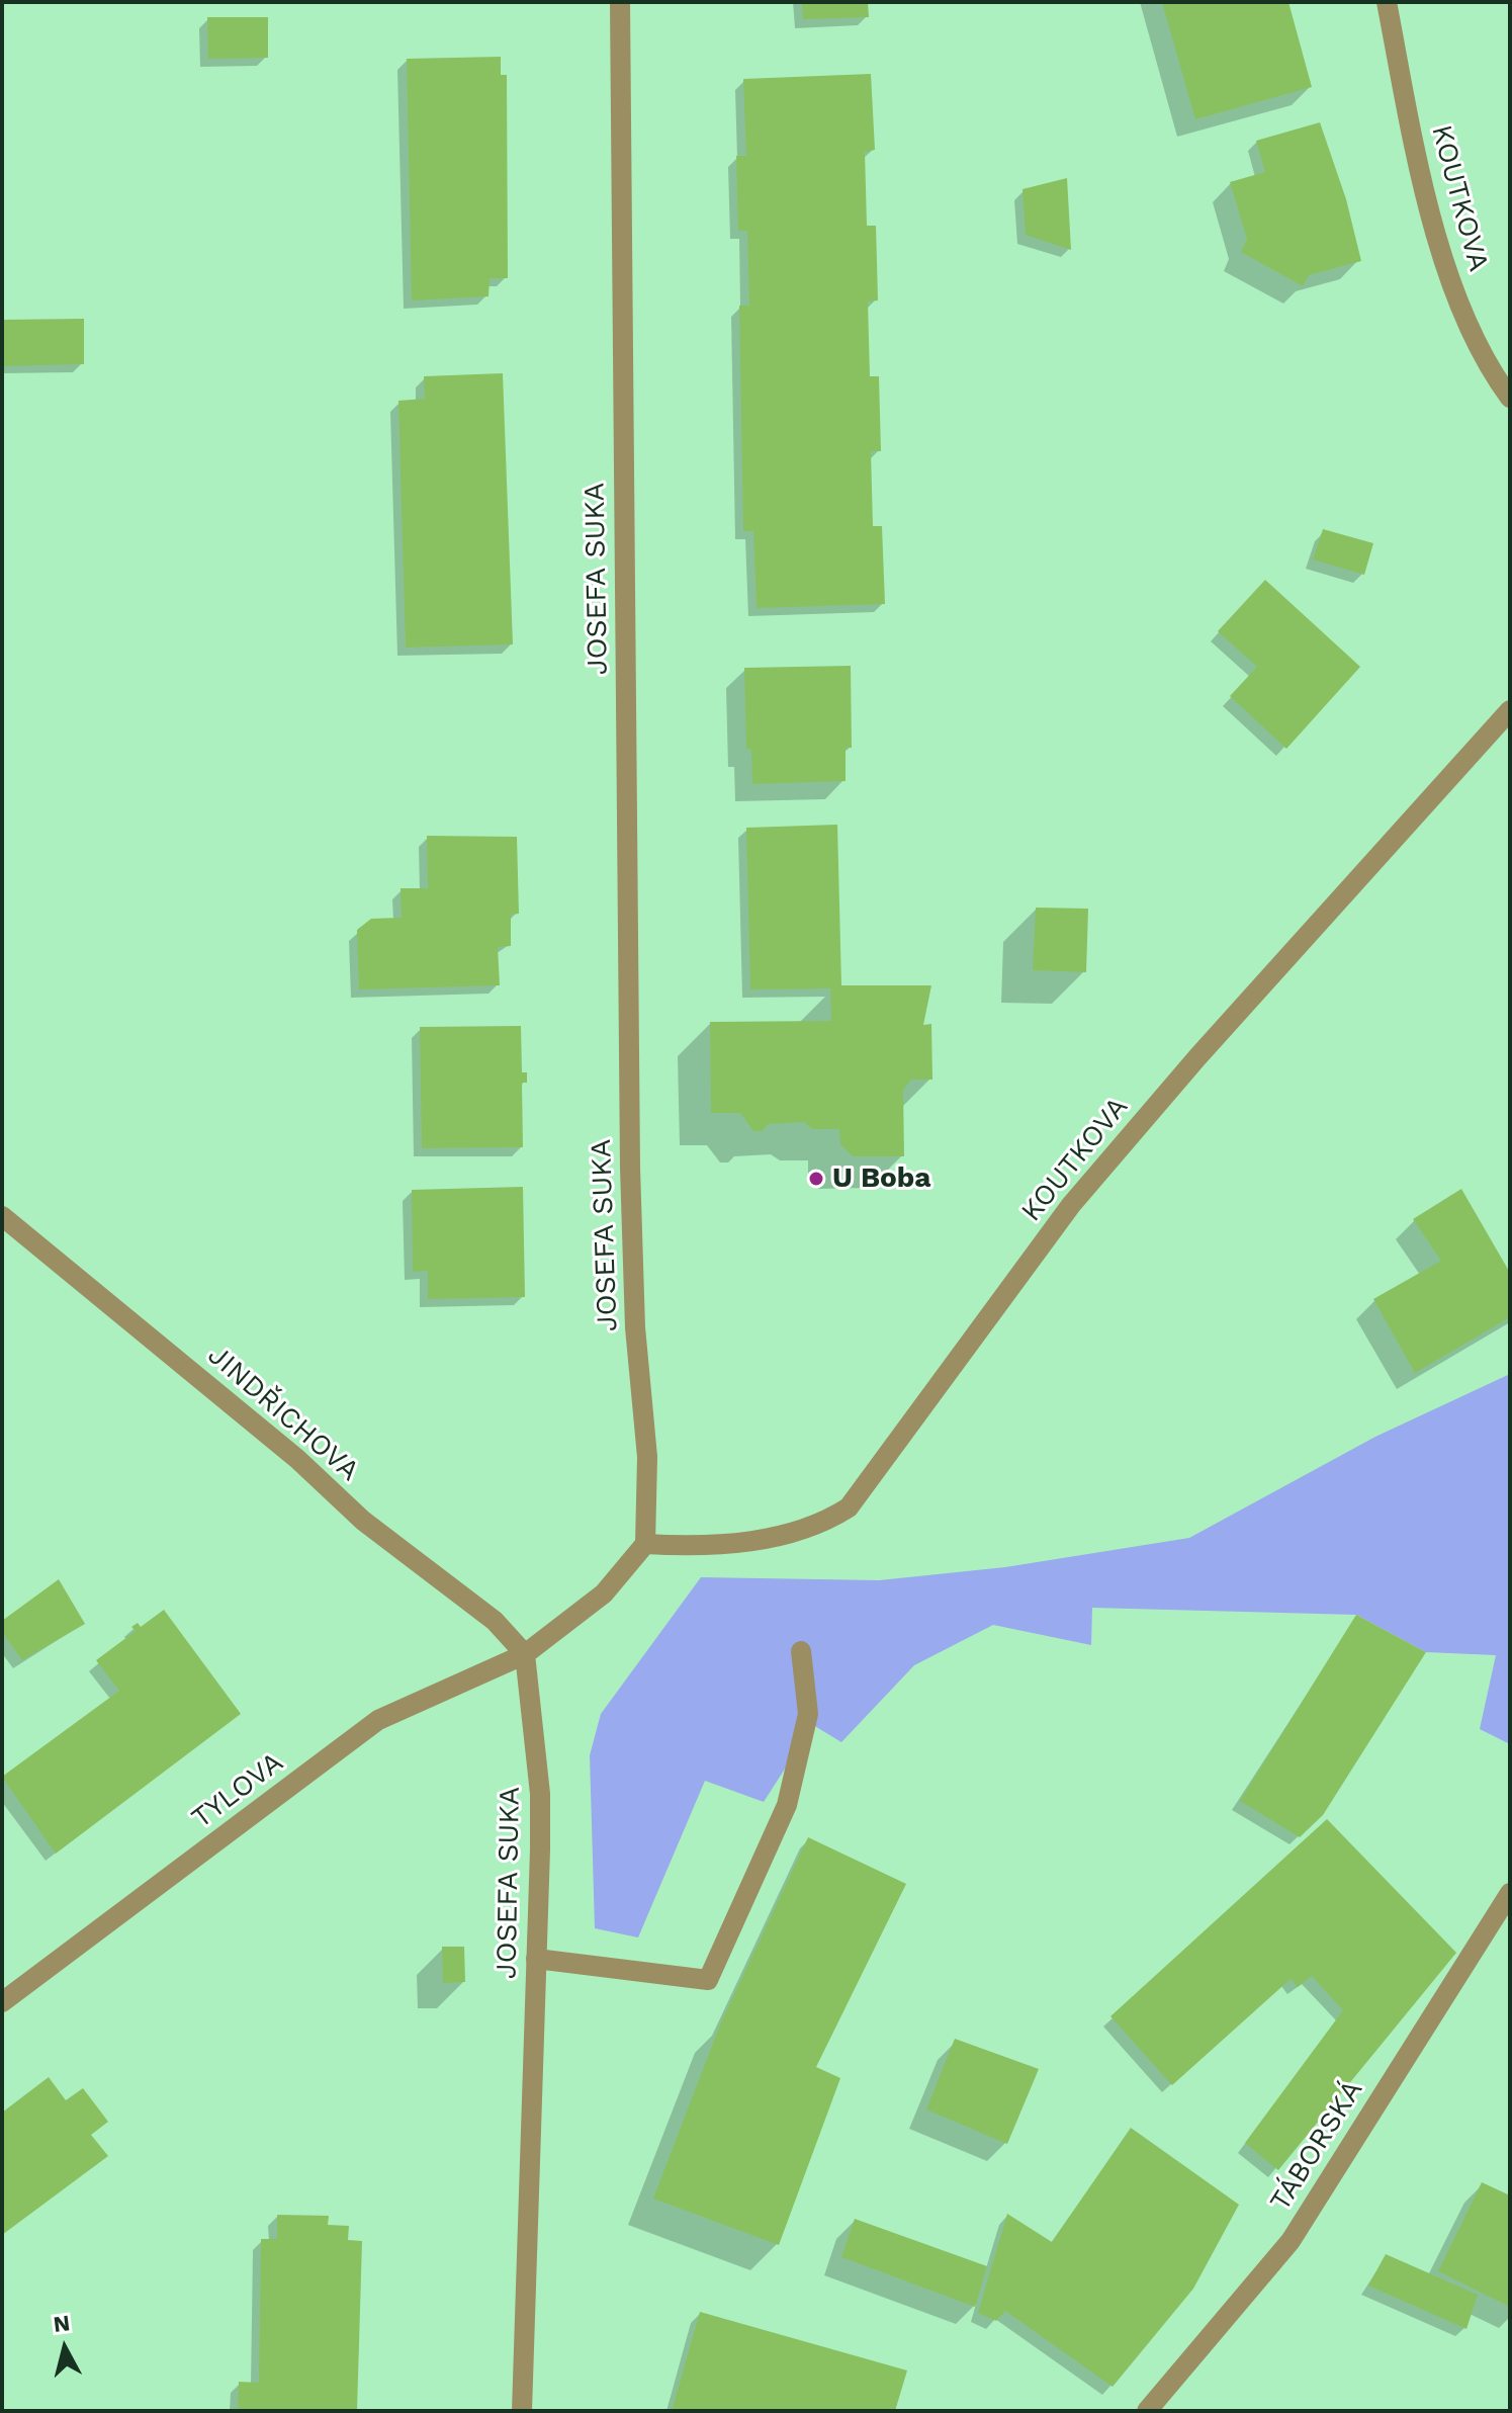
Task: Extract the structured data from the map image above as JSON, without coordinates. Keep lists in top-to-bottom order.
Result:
{
  "streets": {
    "street": [
      "KOUTKOVA",
      "JOSEFA SUKA",
      "JINDŘICHOVA",
      "TYLOVA",
      "TÁBORSKÁ"
    ]
  },
  "crossings": [
    ["KOUTKOVA", "JOSEFA SUKA"],
    ["JOSEFA SUKA", "JINDŘICHOVA"],
    ["JOSEFA SUKA", "TYLOVA"],
    ["JINDŘICHOVA", "TYLOVA"]
  ],
  "places": ["U Boba"],
  "north": "top"
}
